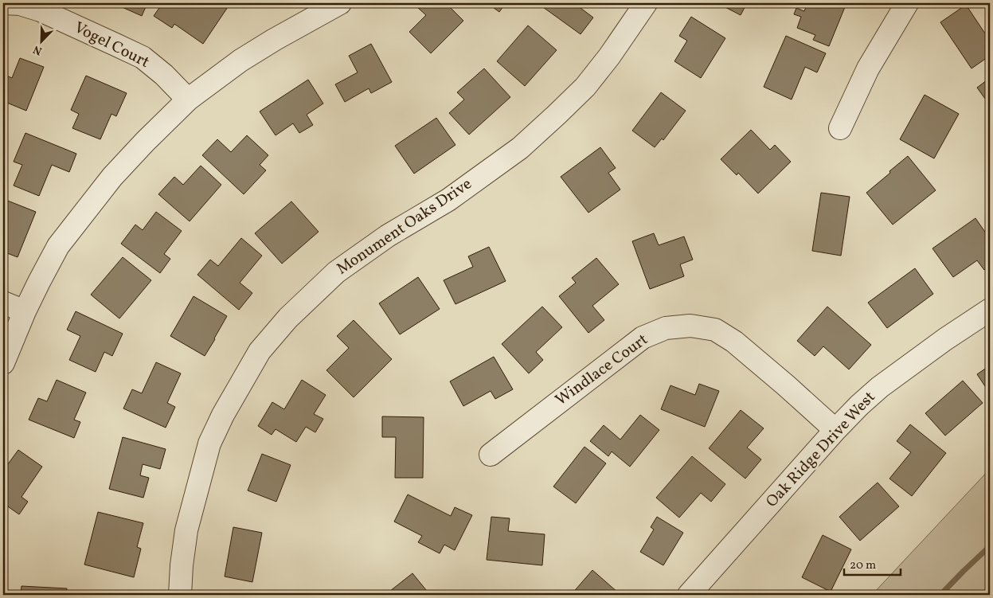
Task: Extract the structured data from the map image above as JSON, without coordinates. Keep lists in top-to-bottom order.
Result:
{
  "streets": {
    "street": [
      "Vogel Court",
      "Monument Oaks Drive",
      "Windlace Court",
      "Oak Ridge Drive West"
    ]
  },
  "crossings": [
    ["Windlace Court", "Oak Ridge Drive West"]
  ],
  "scale_bar": "20 m",
  "north": "bottom left"
}
